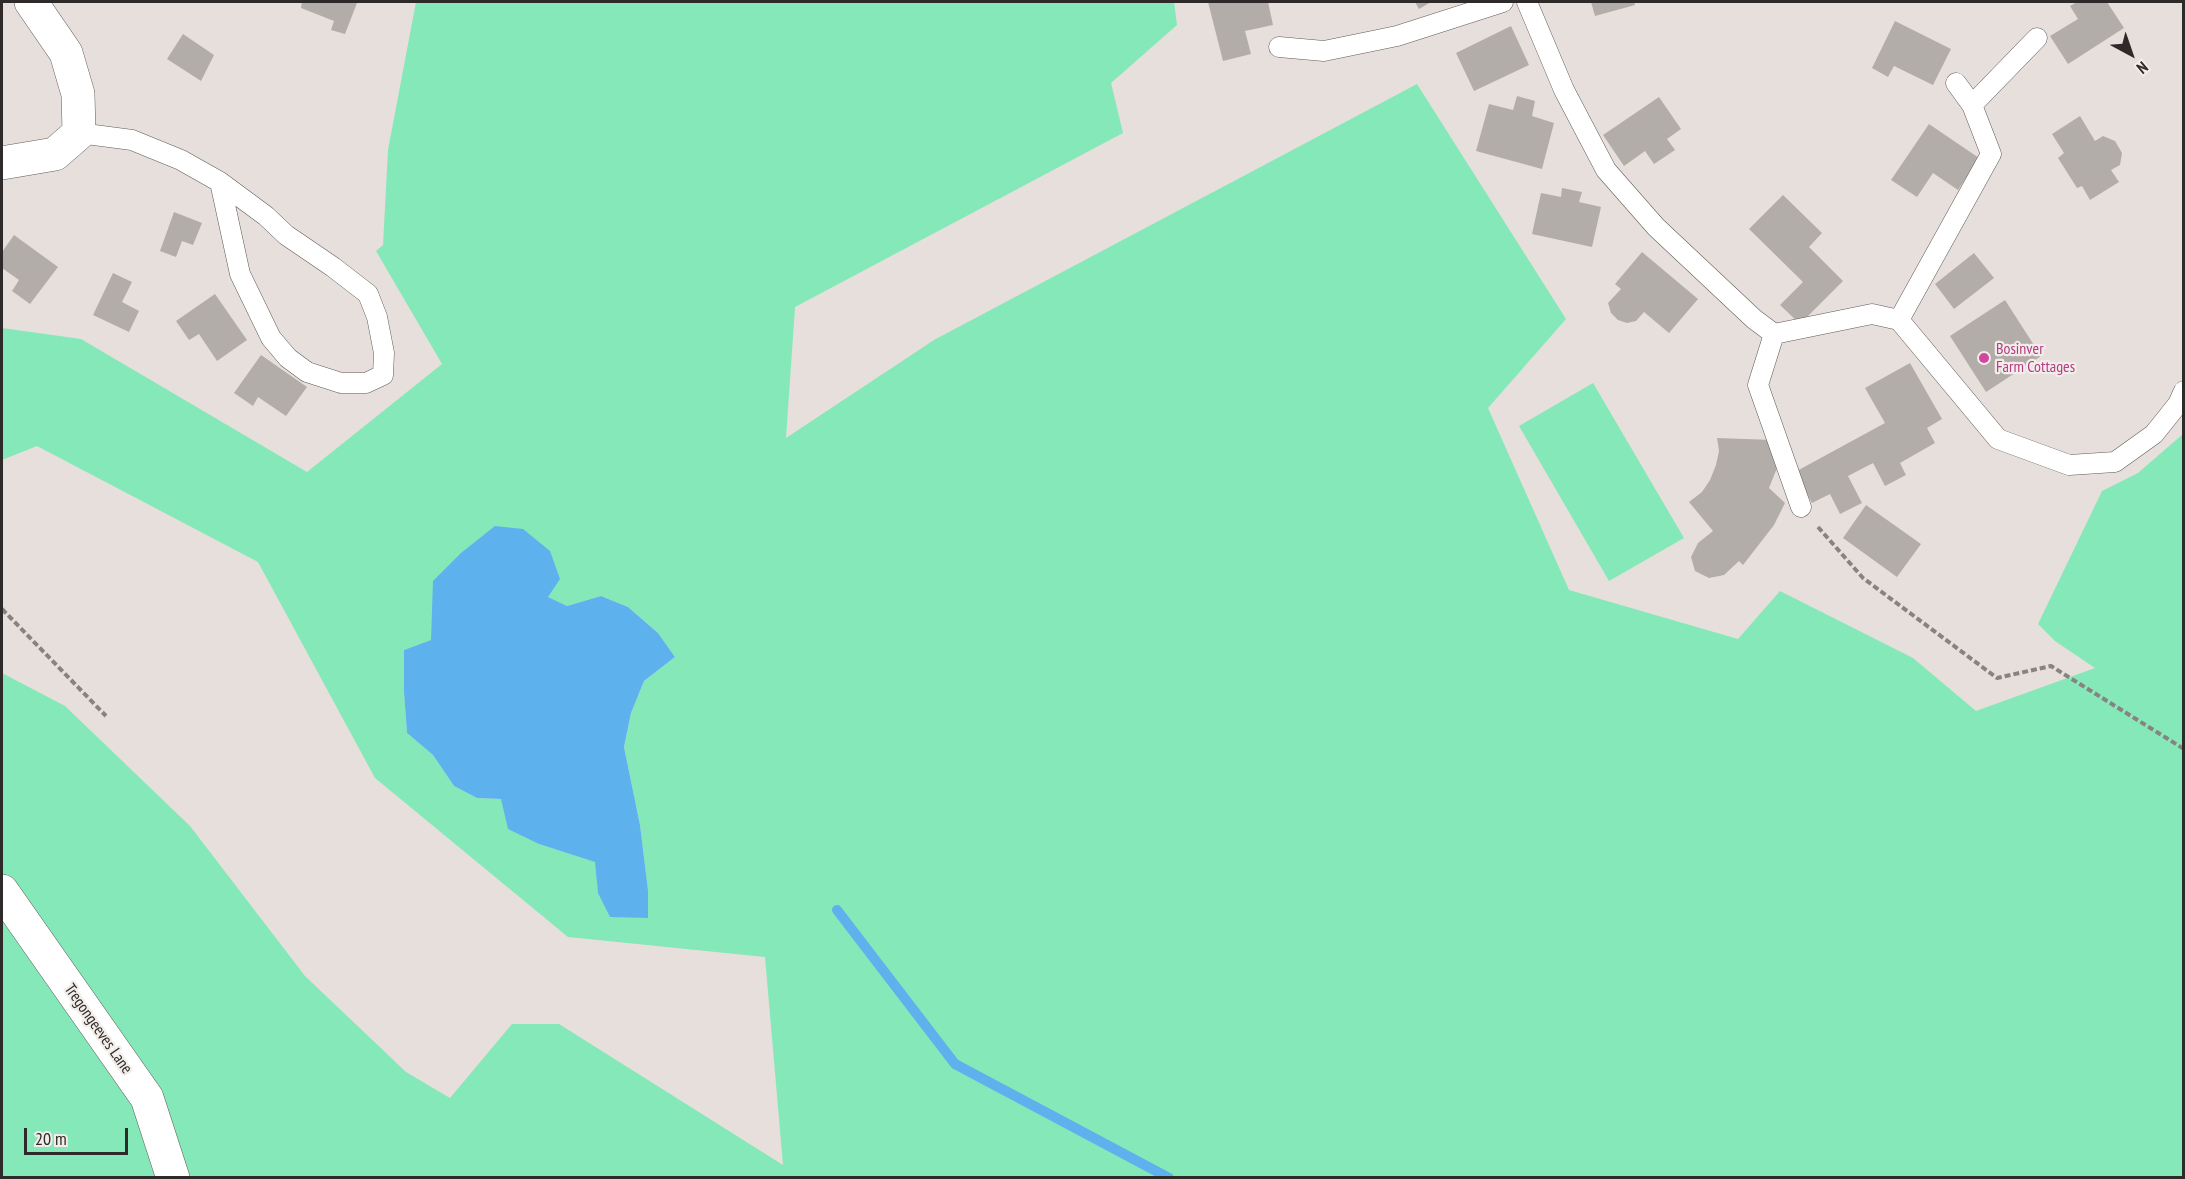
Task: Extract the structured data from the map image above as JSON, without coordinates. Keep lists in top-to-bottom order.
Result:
{
  "streets": {
    "street": ["Tregongeeves Lane"]
  },
  "places": ["Bosinver Farm Cottages"],
  "scale_bar": "20 m",
  "north": "bottom right"
}
